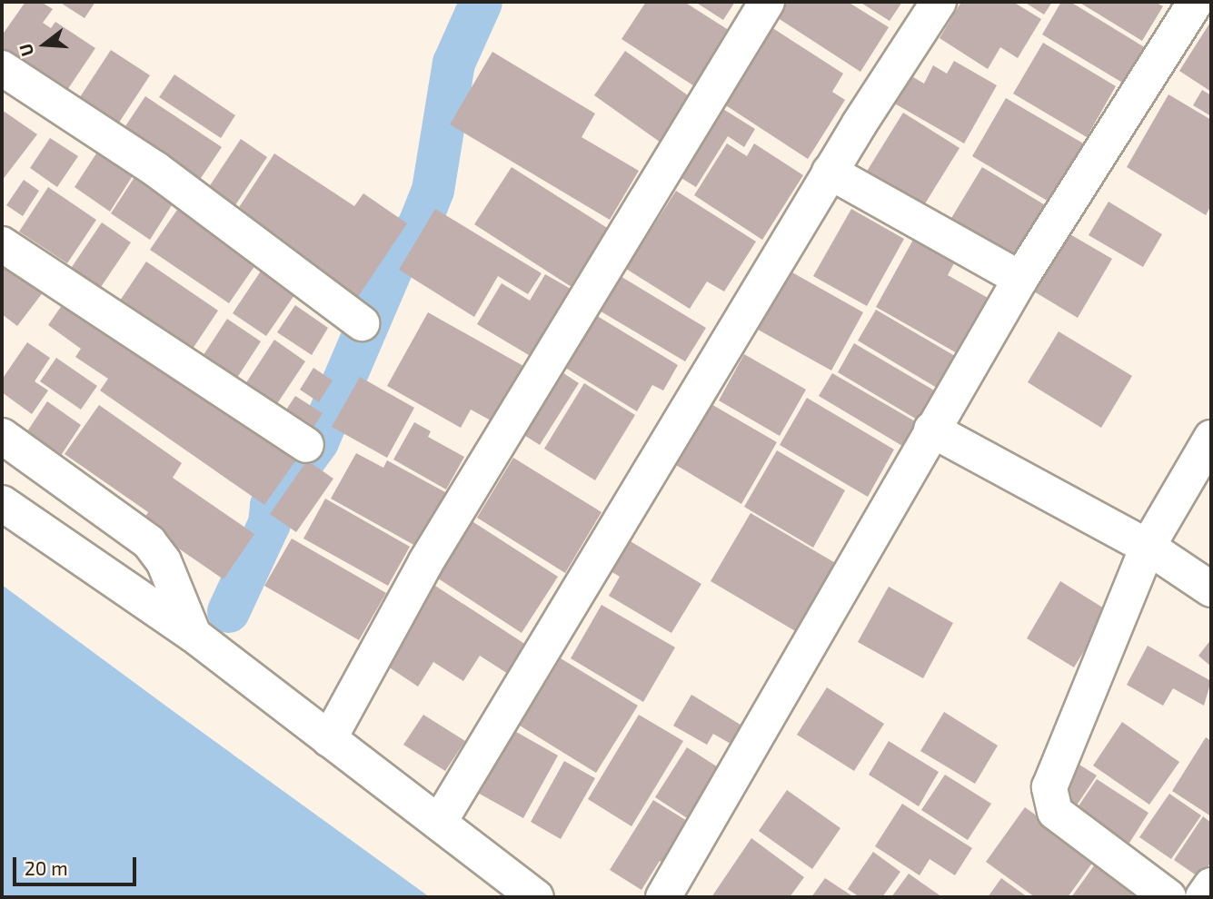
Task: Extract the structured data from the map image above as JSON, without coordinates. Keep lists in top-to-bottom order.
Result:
{
  "scale_bar": "20 m",
  "north": "left"
}
